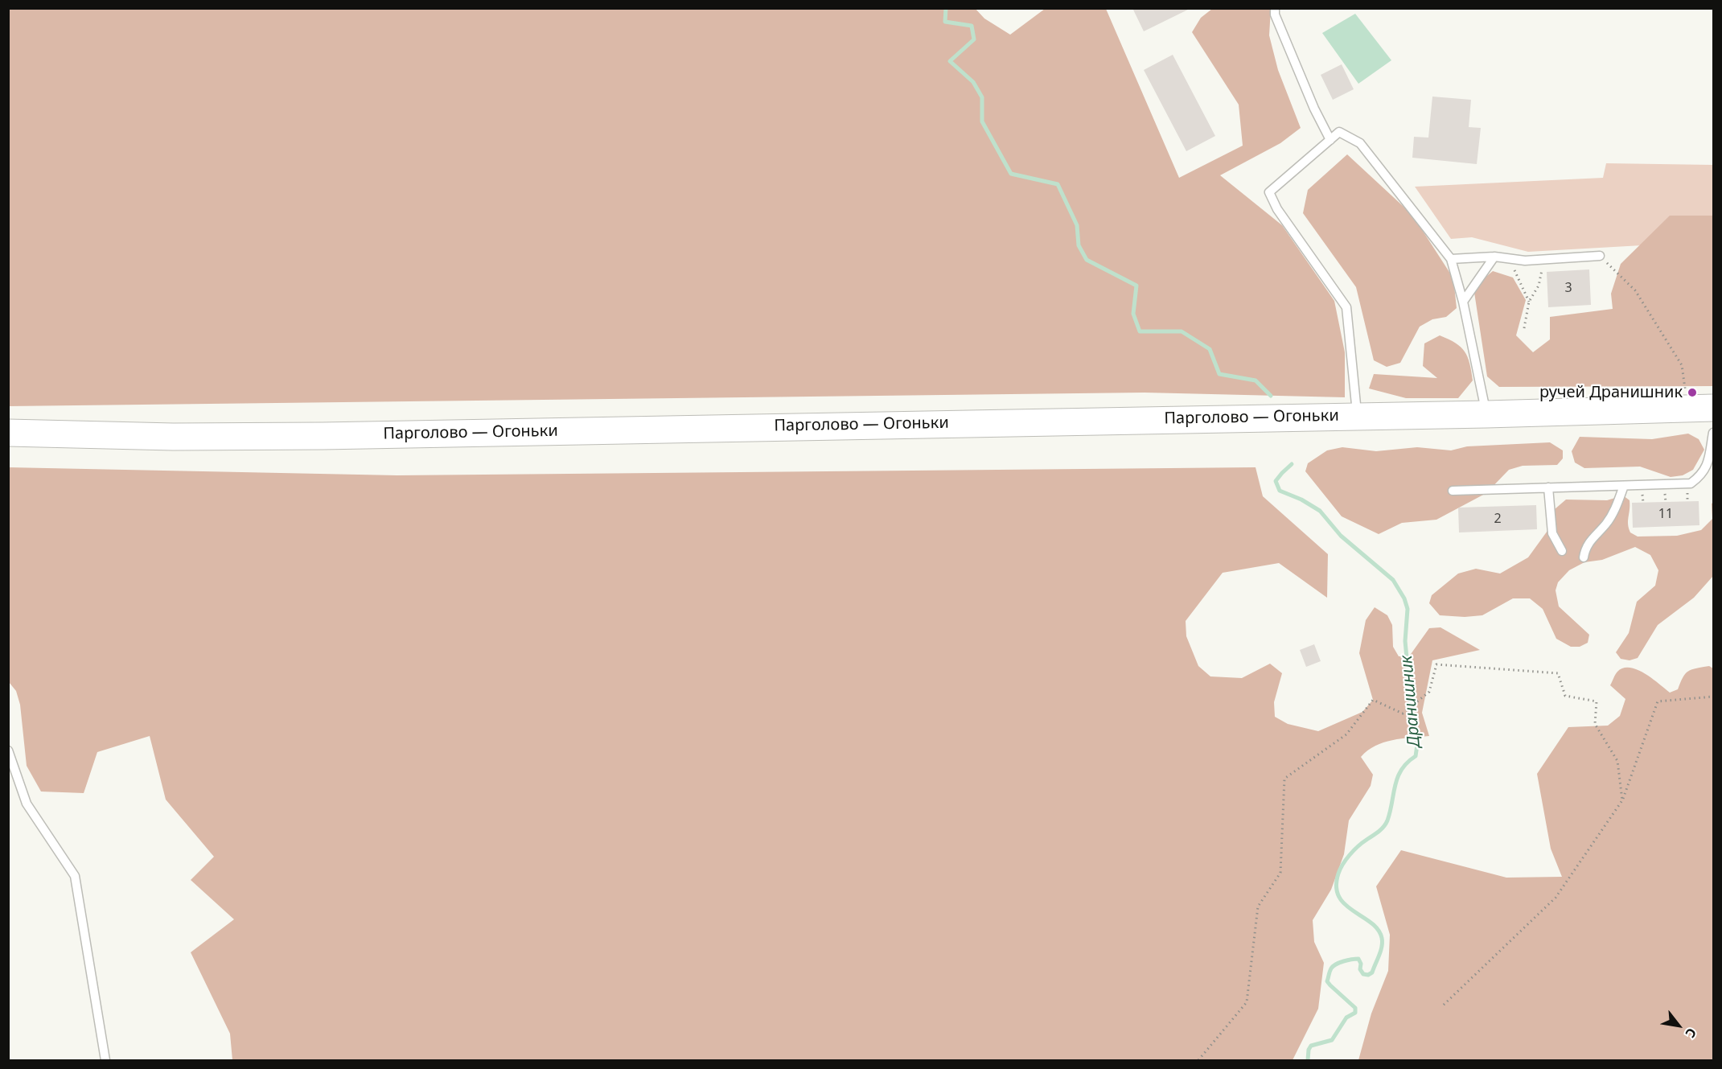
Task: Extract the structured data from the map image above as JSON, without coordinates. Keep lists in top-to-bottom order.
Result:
{
  "streets": {
    "main road": ["Парголово — Огоньки"]
  },
  "water": ["Дранишник"],
  "places": ["ручей Дранишник"],
  "house_numbers": ["3", "11", "2"],
  "north": "bottom right"
}
